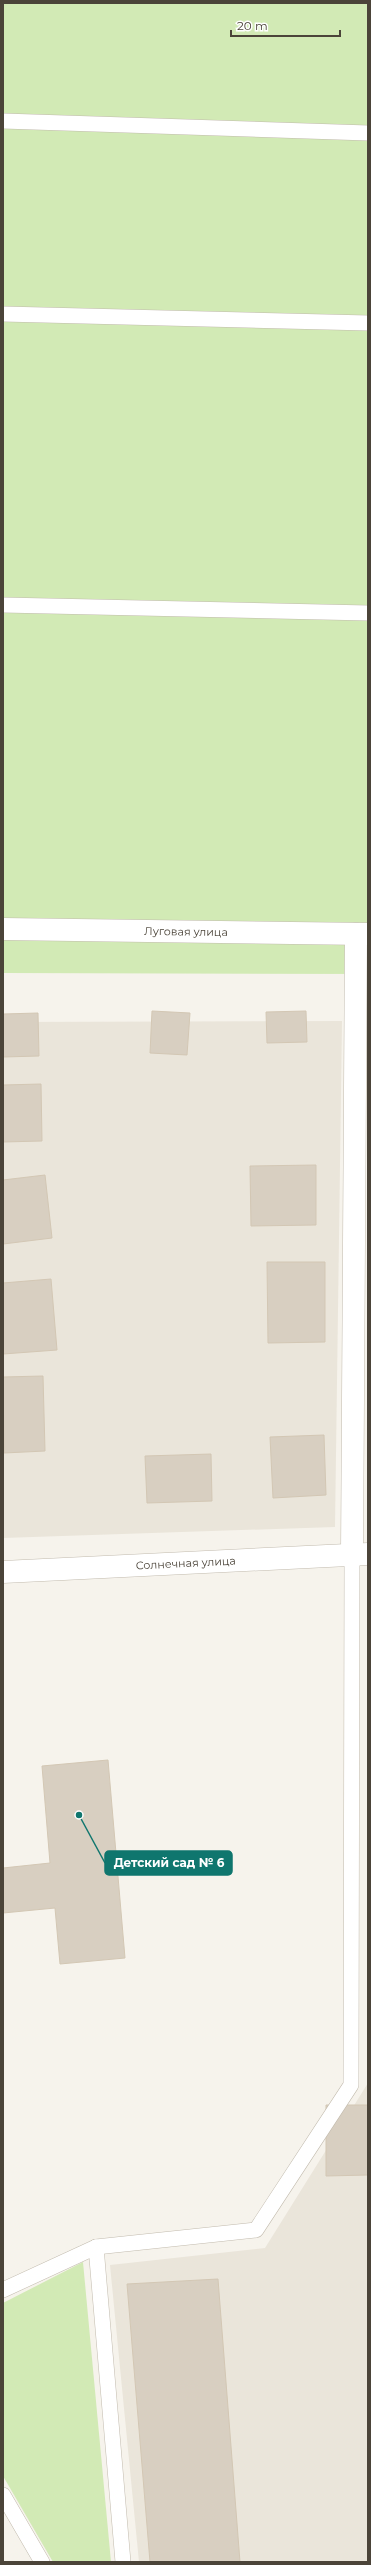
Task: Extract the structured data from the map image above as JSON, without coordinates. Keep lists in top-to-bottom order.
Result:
{
  "streets": {
    "street": ["Луговая улица", "Солнечная улица"]
  },
  "places": ["Детский сад № 6"],
  "scale_bar": "20 m"
}
